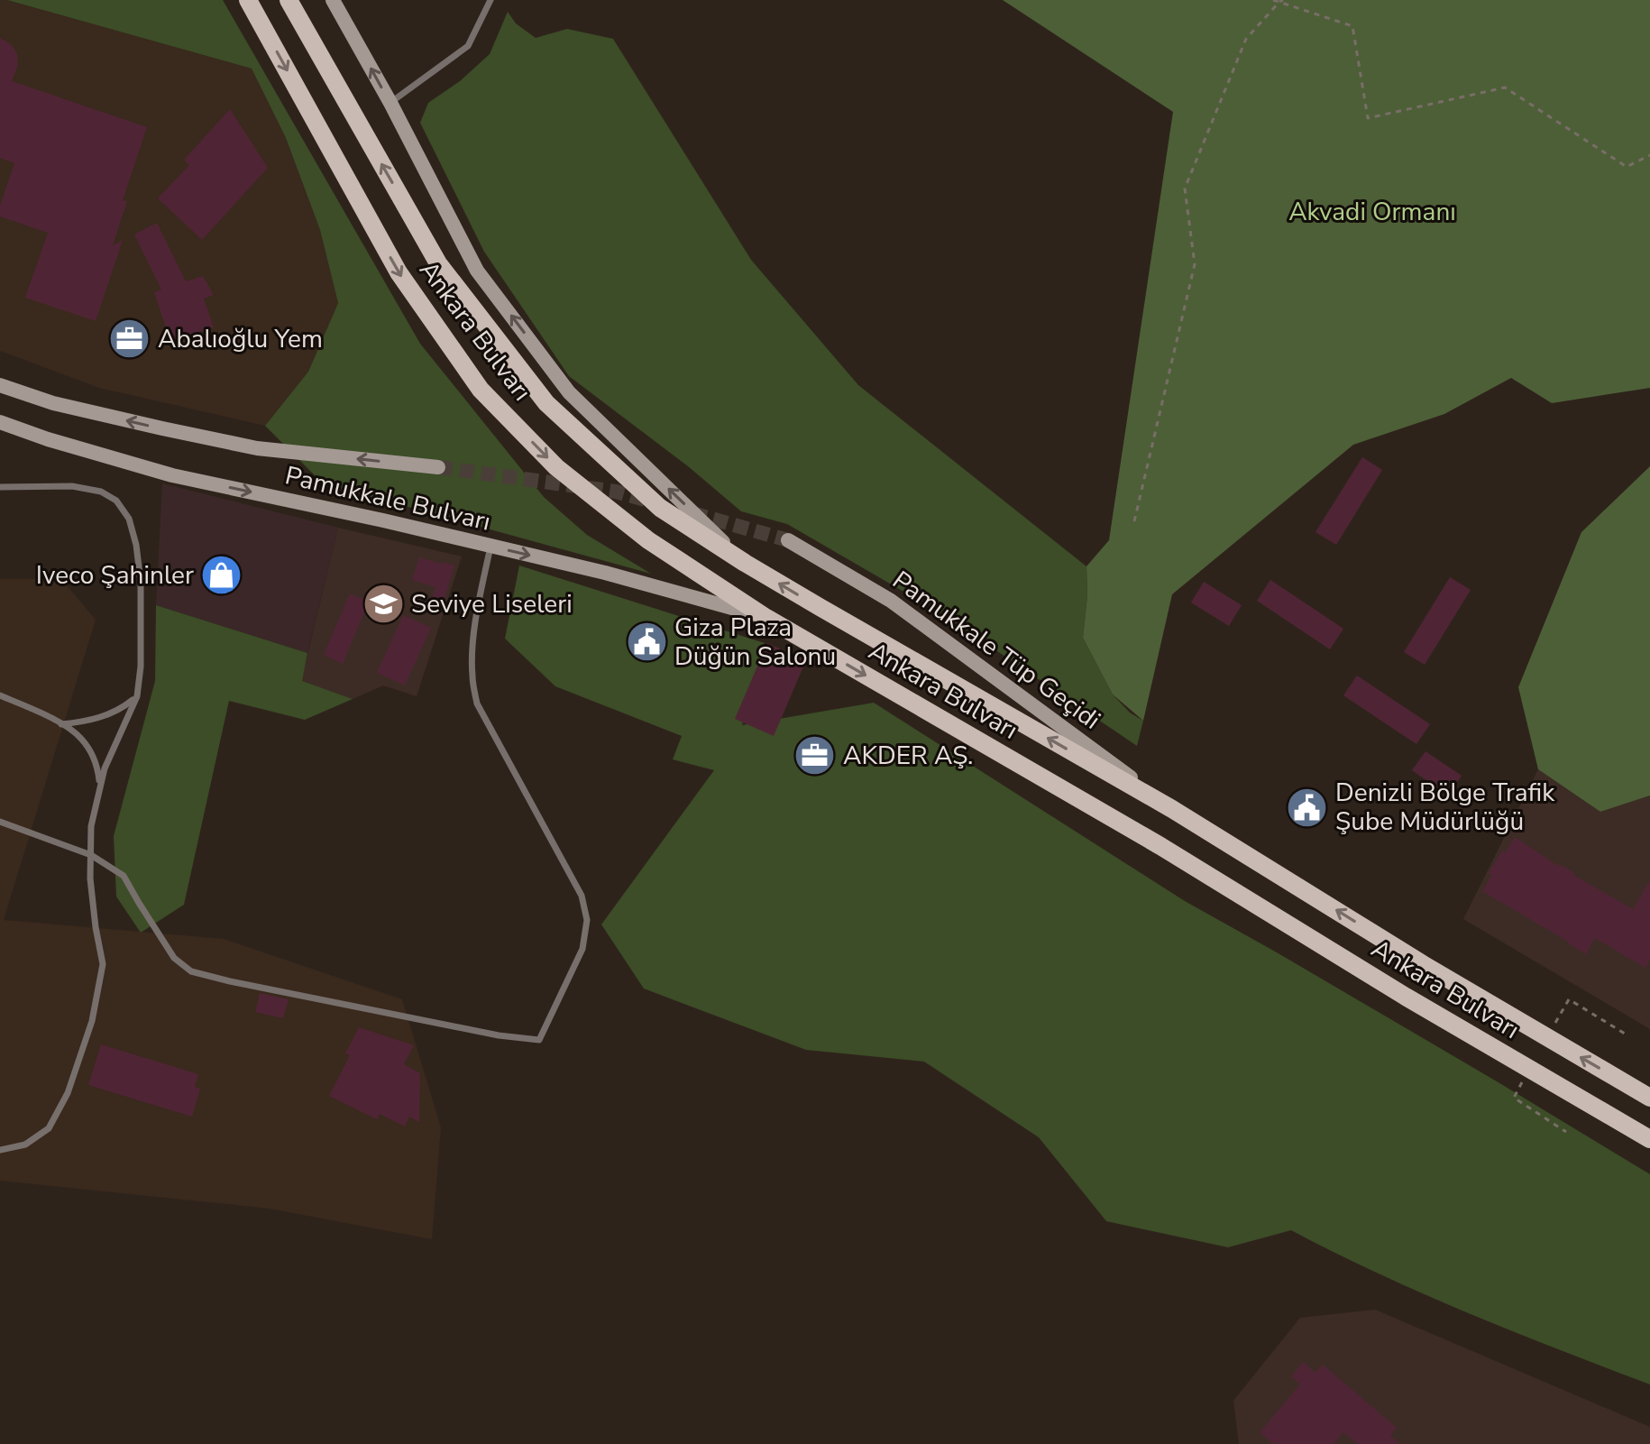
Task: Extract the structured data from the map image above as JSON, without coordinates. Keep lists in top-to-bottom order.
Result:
{
  "streets": {
    "main road": ["Ankara Bulvarı", "Pamukkale Bulvarı", "Pamukkale Tüp Geçidi"]
  },
  "crossings": [
    ["Ankara Bulvarı", "Pamukkale Bulvarı"],
    ["Ankara Bulvarı", "Pamukkale Tüp Geçidi"]
  ],
  "parks": ["Akvadi Ormanı"],
  "places": {
    "office": ["Abalıoğlu Yem", "AKDER AŞ."],
    "shop": ["Iveco Şahinler"],
    "school or university": ["Seviye Liseleri"],
    "public building": ["Giza Plaza Düğün Salonu", "Denizli Bölge Trafik Şube Müdürlüğü"]
  }
}
